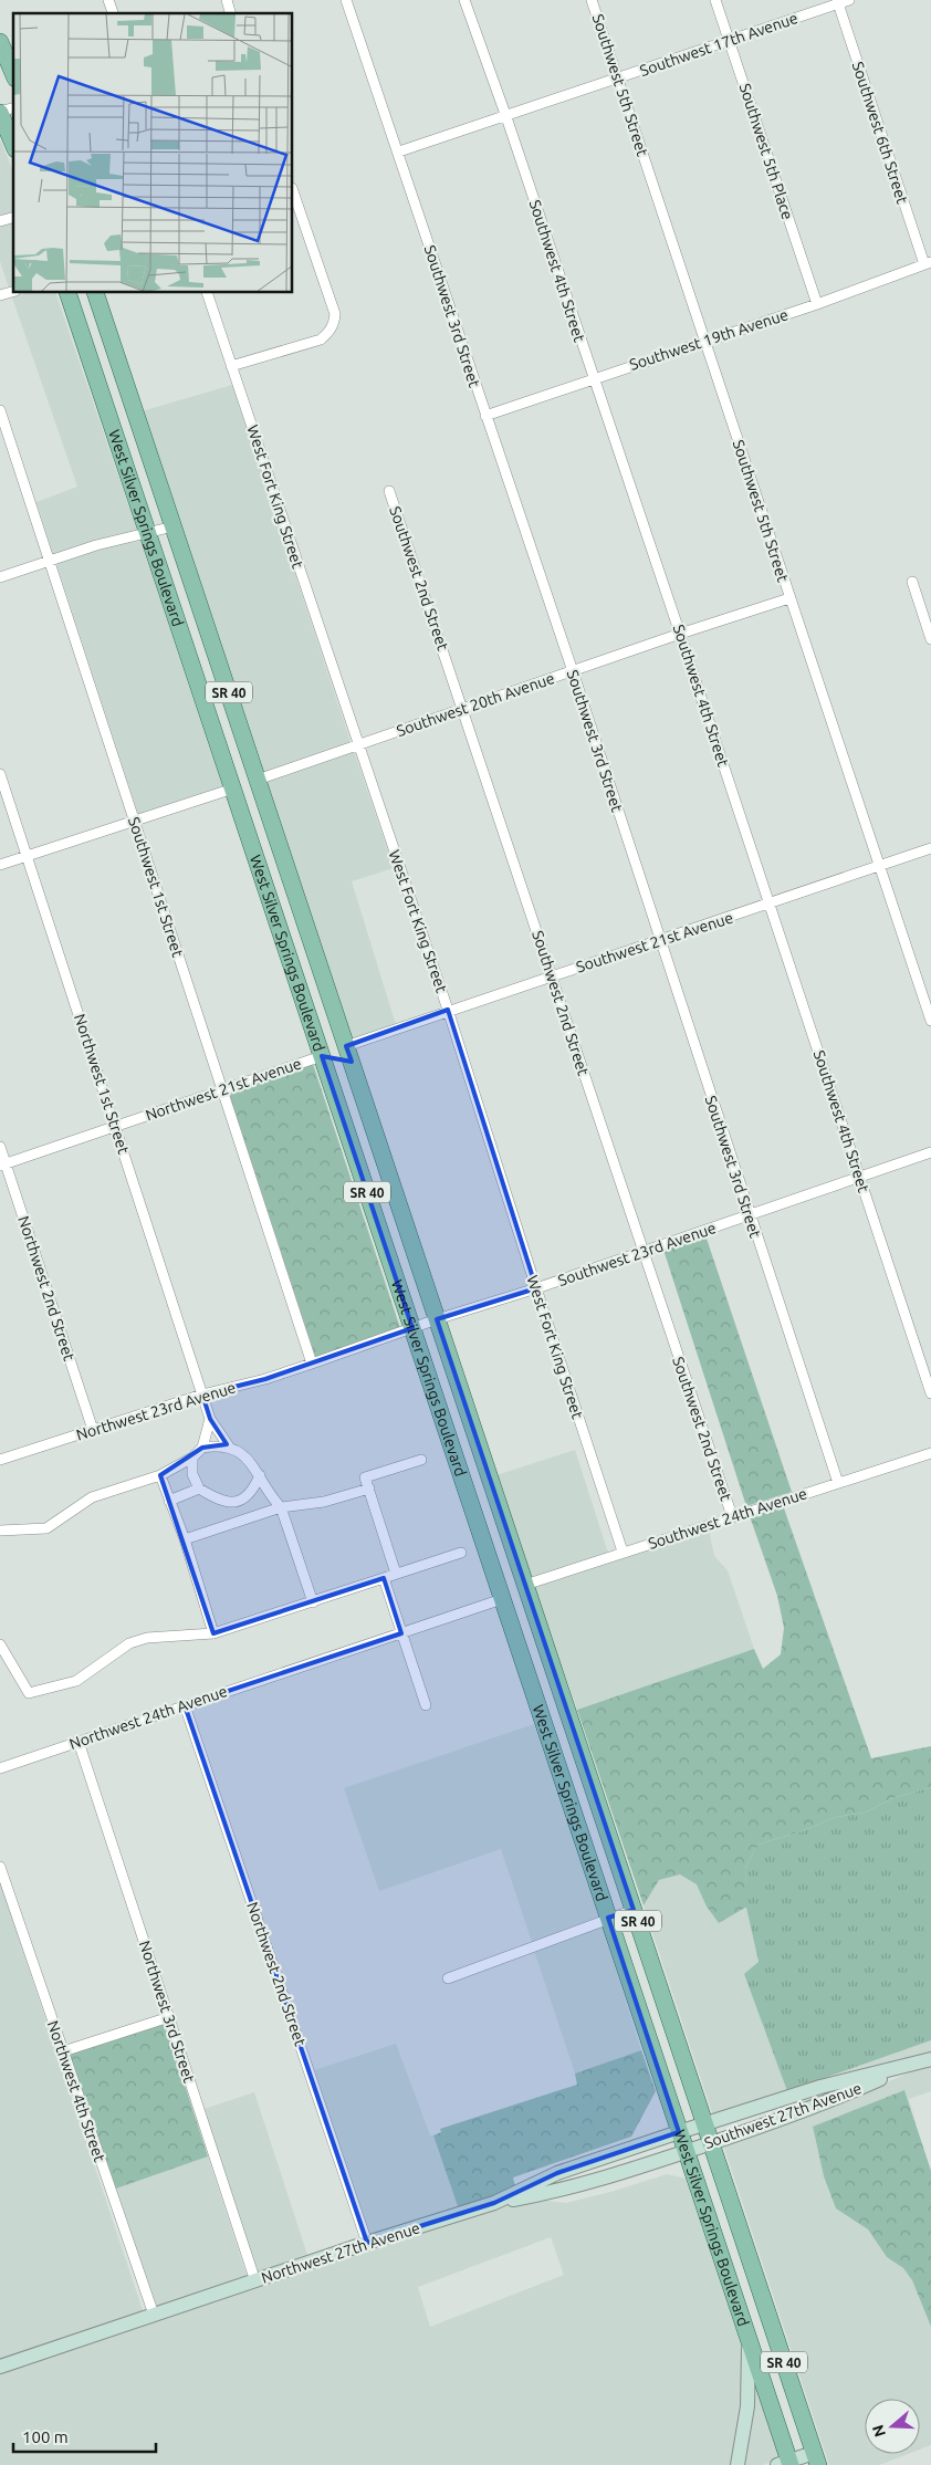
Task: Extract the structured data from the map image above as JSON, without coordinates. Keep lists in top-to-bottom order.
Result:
{
  "streets": {
    "main road": [
      "West Silver Springs Boulevard",
      "SR 40",
      "Southwest 27th Avenue",
      "Northwest 27th Avenue"
    ],
    "street": [
      "Southwest 17th Avenue",
      "Southwest 5th Street",
      "Southwest 6th Street",
      "Southwest 5th Place",
      "Southwest 4th Street",
      "Southwest 3rd Street",
      "Southwest 19th Avenue",
      "West Fort King Street",
      "Southwest 2nd Street",
      "Southwest 20th Avenue",
      "Southwest 1st Street",
      "Southwest 21st Avenue",
      "Northwest 1st Street",
      "Northwest 21st Avenue",
      "Southwest 23rd Avenue",
      "Northwest 2nd Street",
      "Northwest 23rd Avenue",
      "Southwest 24th Avenue",
      "Northwest 24th Avenue",
      "Northwest 3rd Street",
      "Northwest 4th Street"
    ]
  },
  "crossings": [
    ["Southwest 17th Avenue", "Southwest 5th Street"],
    ["Southwest 17th Avenue", "Southwest 6th Street"],
    ["Southwest 17th Avenue", "Southwest 5th Place"],
    ["Southwest 17th Avenue", "Southwest 4th Street"],
    ["Southwest 17th Avenue", "Southwest 3rd Street"],
    ["Southwest 5th Street", "Southwest 19th Avenue"],
    ["Southwest 5th Street", "Southwest 20th Avenue"],
    ["Southwest 5th Street", "Southwest 21st Avenue"],
    ["Southwest 6th Street", "Southwest 19th Avenue"],
    ["Southwest 5th Place", "Southwest 19th Avenue"],
    ["Southwest 4th Street", "Southwest 19th Avenue"],
    ["Southwest 4th Street", "Southwest 20th Avenue"],
    ["Southwest 4th Street", "Southwest 21st Avenue"],
    ["Southwest 4th Street", "Southwest 23rd Avenue"],
    ["Southwest 3rd Street", "Southwest 19th Avenue"],
    ["Southwest 3rd Street", "Southwest 20th Avenue"],
    ["Southwest 3rd Street", "Southwest 21st Avenue"],
    ["Southwest 3rd Street", "Southwest 23rd Avenue"],
    ["Southwest 3rd Street", "Southwest 24th Avenue"],
    ["West Fort King Street", "Southwest 20th Avenue"],
    ["West Fort King Street", "Southwest 21st Avenue"],
    ["West Fort King Street", "Southwest 23rd Avenue"],
    ["West Fort King Street", "Southwest 24th Avenue"],
    ["West Silver Springs Boulevard", "Southwest 20th Avenue"],
    ["West Silver Springs Boulevard", "Southwest 21st Avenue"],
    ["West Silver Springs Boulevard", "Northwest 21st Avenue"],
    ["West Silver Springs Boulevard", "Southwest 23rd Avenue"],
    ["West Silver Springs Boulevard", "Southwest 24th Avenue"],
    ["West Silver Springs Boulevard", "Southwest 27th Avenue"],
    ["West Silver Springs Boulevard", "Northwest 27th Avenue"],
    ["Southwest 2nd Street", "Southwest 20th Avenue"],
    ["Southwest 2nd Street", "Southwest 21st Avenue"],
    ["Southwest 2nd Street", "Southwest 23rd Avenue"],
    ["Southwest 2nd Street", "Southwest 24th Avenue"],
    ["Southwest 1st Street", "Northwest 21st Avenue"],
    ["Southwest 1st Street", "Southwest 23rd Avenue"],
    ["Southwest 1st Street", "Northwest 23rd Avenue"],
    ["Northwest 1st Street", "Northwest 21st Avenue"],
    ["Northwest 1st Street", "Northwest 23rd Avenue"],
    ["Northwest 21st Avenue", "Northwest 2nd Street"],
    ["Southwest 23rd Avenue", "Northwest 23rd Avenue"],
    ["Northwest 2nd Street", "Northwest 23rd Avenue"],
    ["Northwest 2nd Street", "Northwest 24th Avenue"],
    ["Northwest 2nd Street", "Northwest 27th Avenue"],
    ["Northwest 24th Avenue", "Northwest 3rd Street"],
    ["Northwest 3rd Street", "Northwest 27th Avenue"],
    ["Northwest 4th Street", "Northwest 27th Avenue"],
    ["Southwest 27th Avenue", "Northwest 27th Avenue"]
  ],
  "scale_bar": "100 m",
  "north": "left"
}
